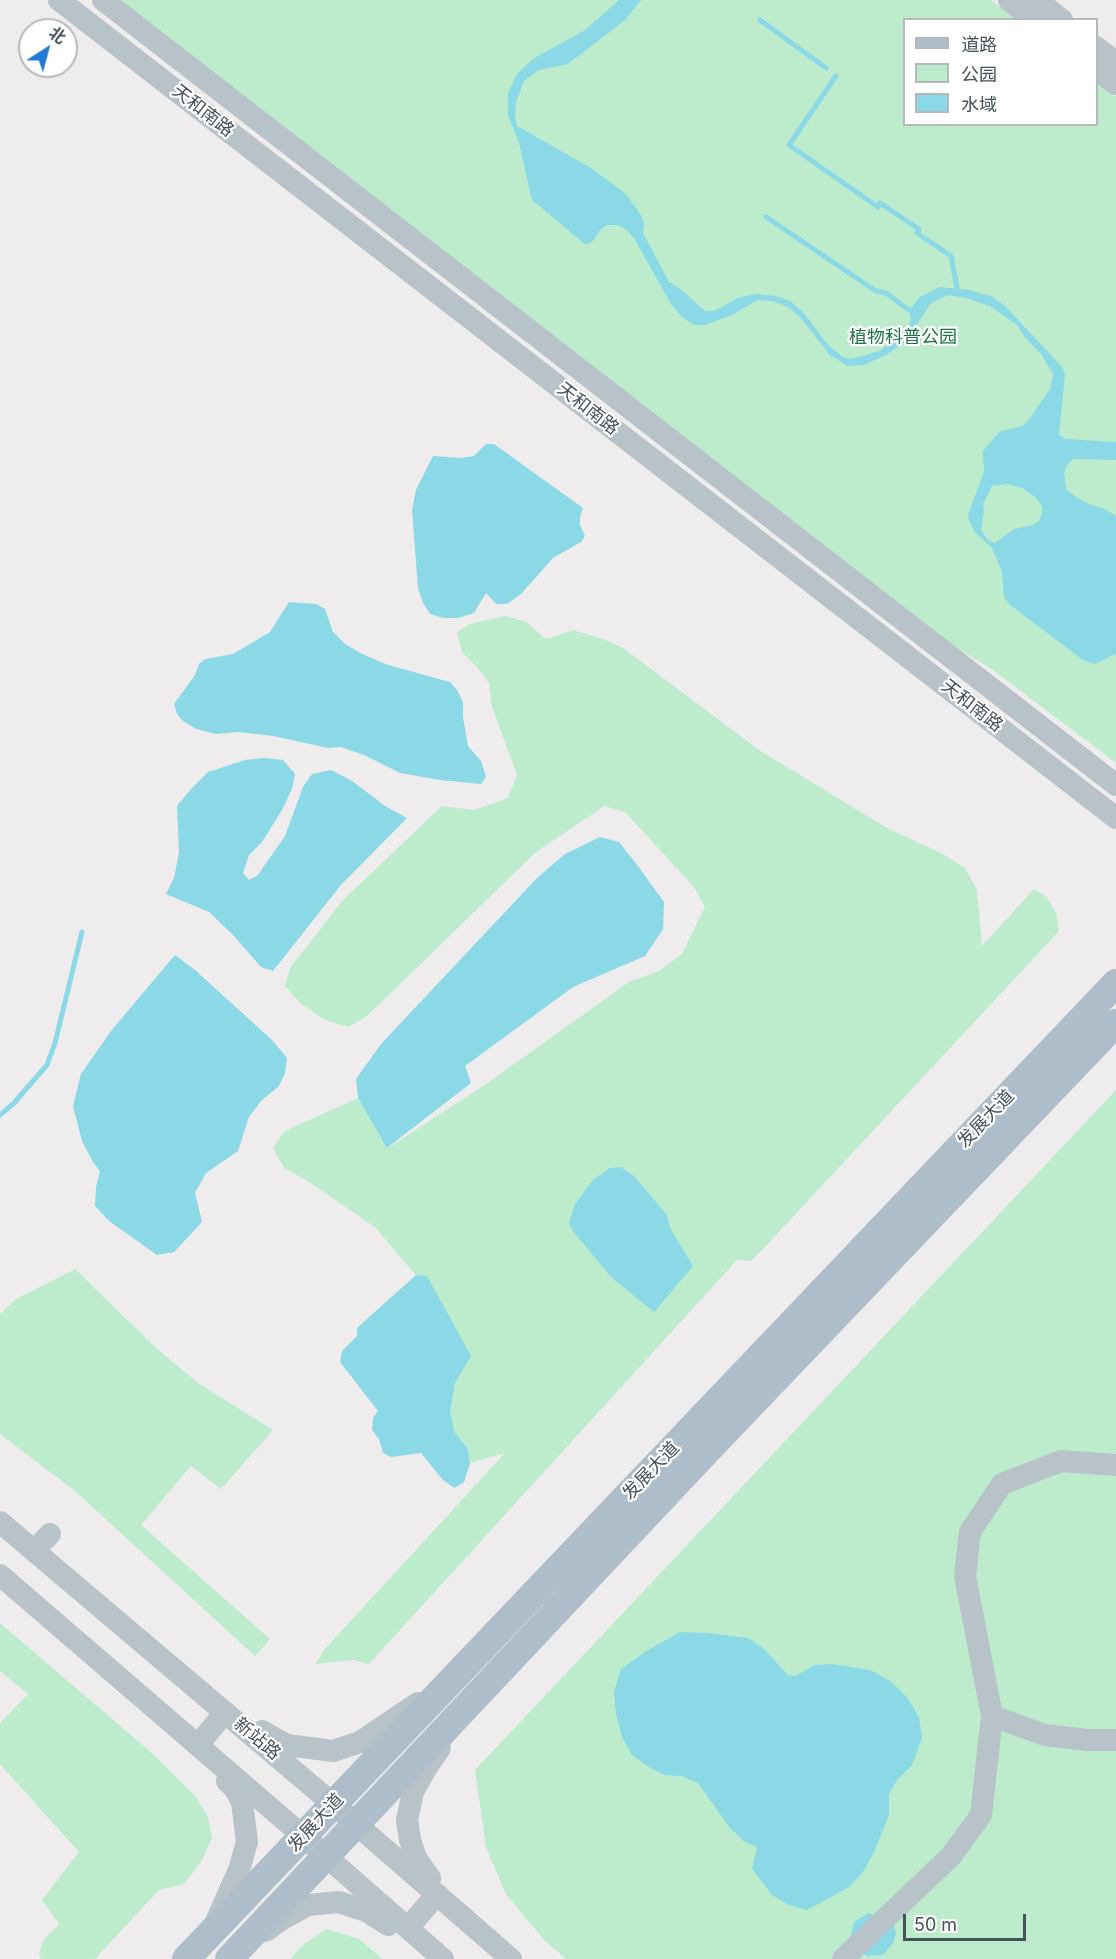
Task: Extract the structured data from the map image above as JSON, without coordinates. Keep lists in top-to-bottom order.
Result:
{
  "streets": {
    "main road": ["发展大道"],
    "street": ["天和南路", "新站路"]
  },
  "crossings": [
    ["发展大道", "新站路"]
  ],
  "parks": ["植物科普公园"],
  "legend": ["道路", "公园", "水域"],
  "scale_bar": "50 m",
  "north": "top right"
}
